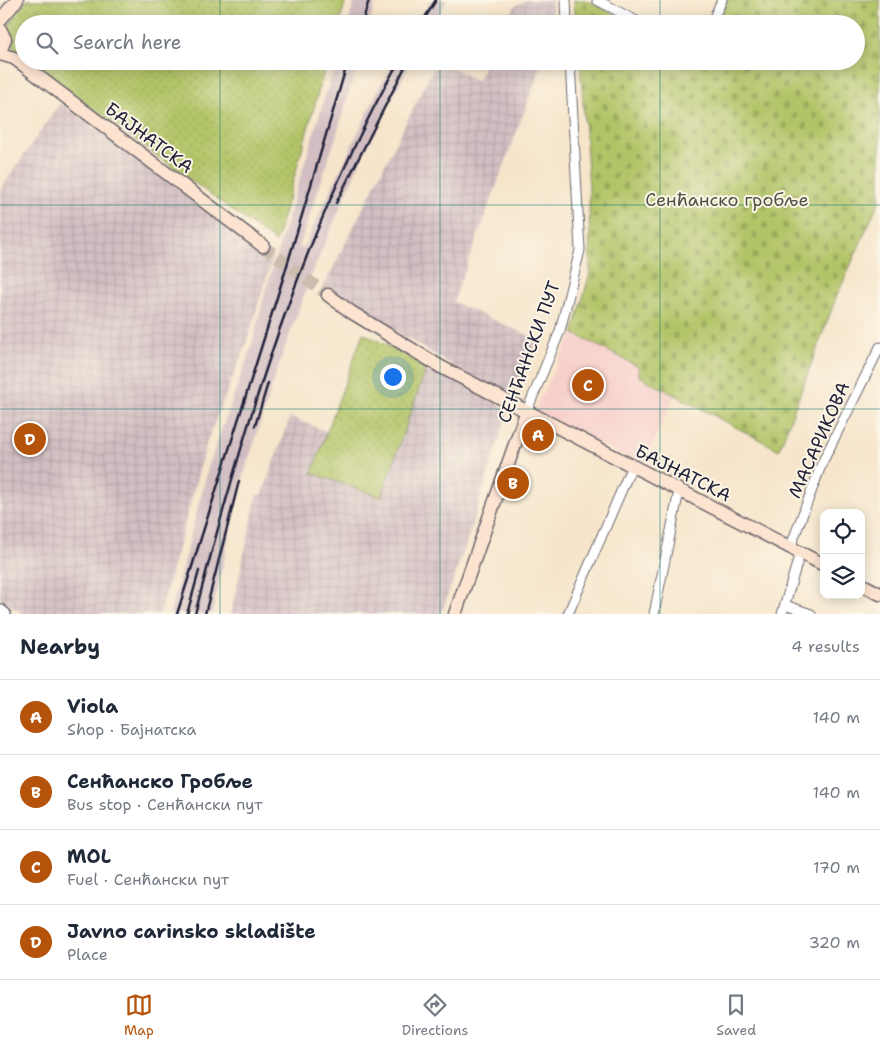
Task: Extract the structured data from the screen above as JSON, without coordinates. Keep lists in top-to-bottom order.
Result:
{
  "streets": {
    "main road": ["БАЈНАТСКА", "СЕНЋАНСКИ ПУТ"],
    "street": ["МАСАРИКОВА"]
  },
  "crossings": [
    ["БАЈНАТСКА", "СЕНЋАНСКИ ПУТ"],
    ["БАЈНАТСКА", "МАСАРИКОВА"]
  ],
  "parks": ["Сенћанско гробље"],
  "page": {
    "search": "Search here",
    "pins": [
      "C",
      "A",
      "D",
      "B"
    ],
    "heading": ["Nearby", "4 results"],
    "list": [
      {
        "mark": "A",
        "name": "Viola",
        "note": "Shop · Бајнатска",
        "value": "140 m"
      },
      {
        "mark": "B",
        "name": "Сенћанско Гробље",
        "note": "Bus stop · Сенћански пут",
        "value": "140 m"
      },
      {
        "mark": "C",
        "name": "MOL",
        "note": "Fuel · Сенћански пут",
        "value": "170 m"
      },
      {
        "mark": "D",
        "name": "Javno carinsko skladište",
        "note": "Place",
        "value": "320 m"
      }
    ],
    "nav": ["Map", "Directions", "Saved"]
  }
}
